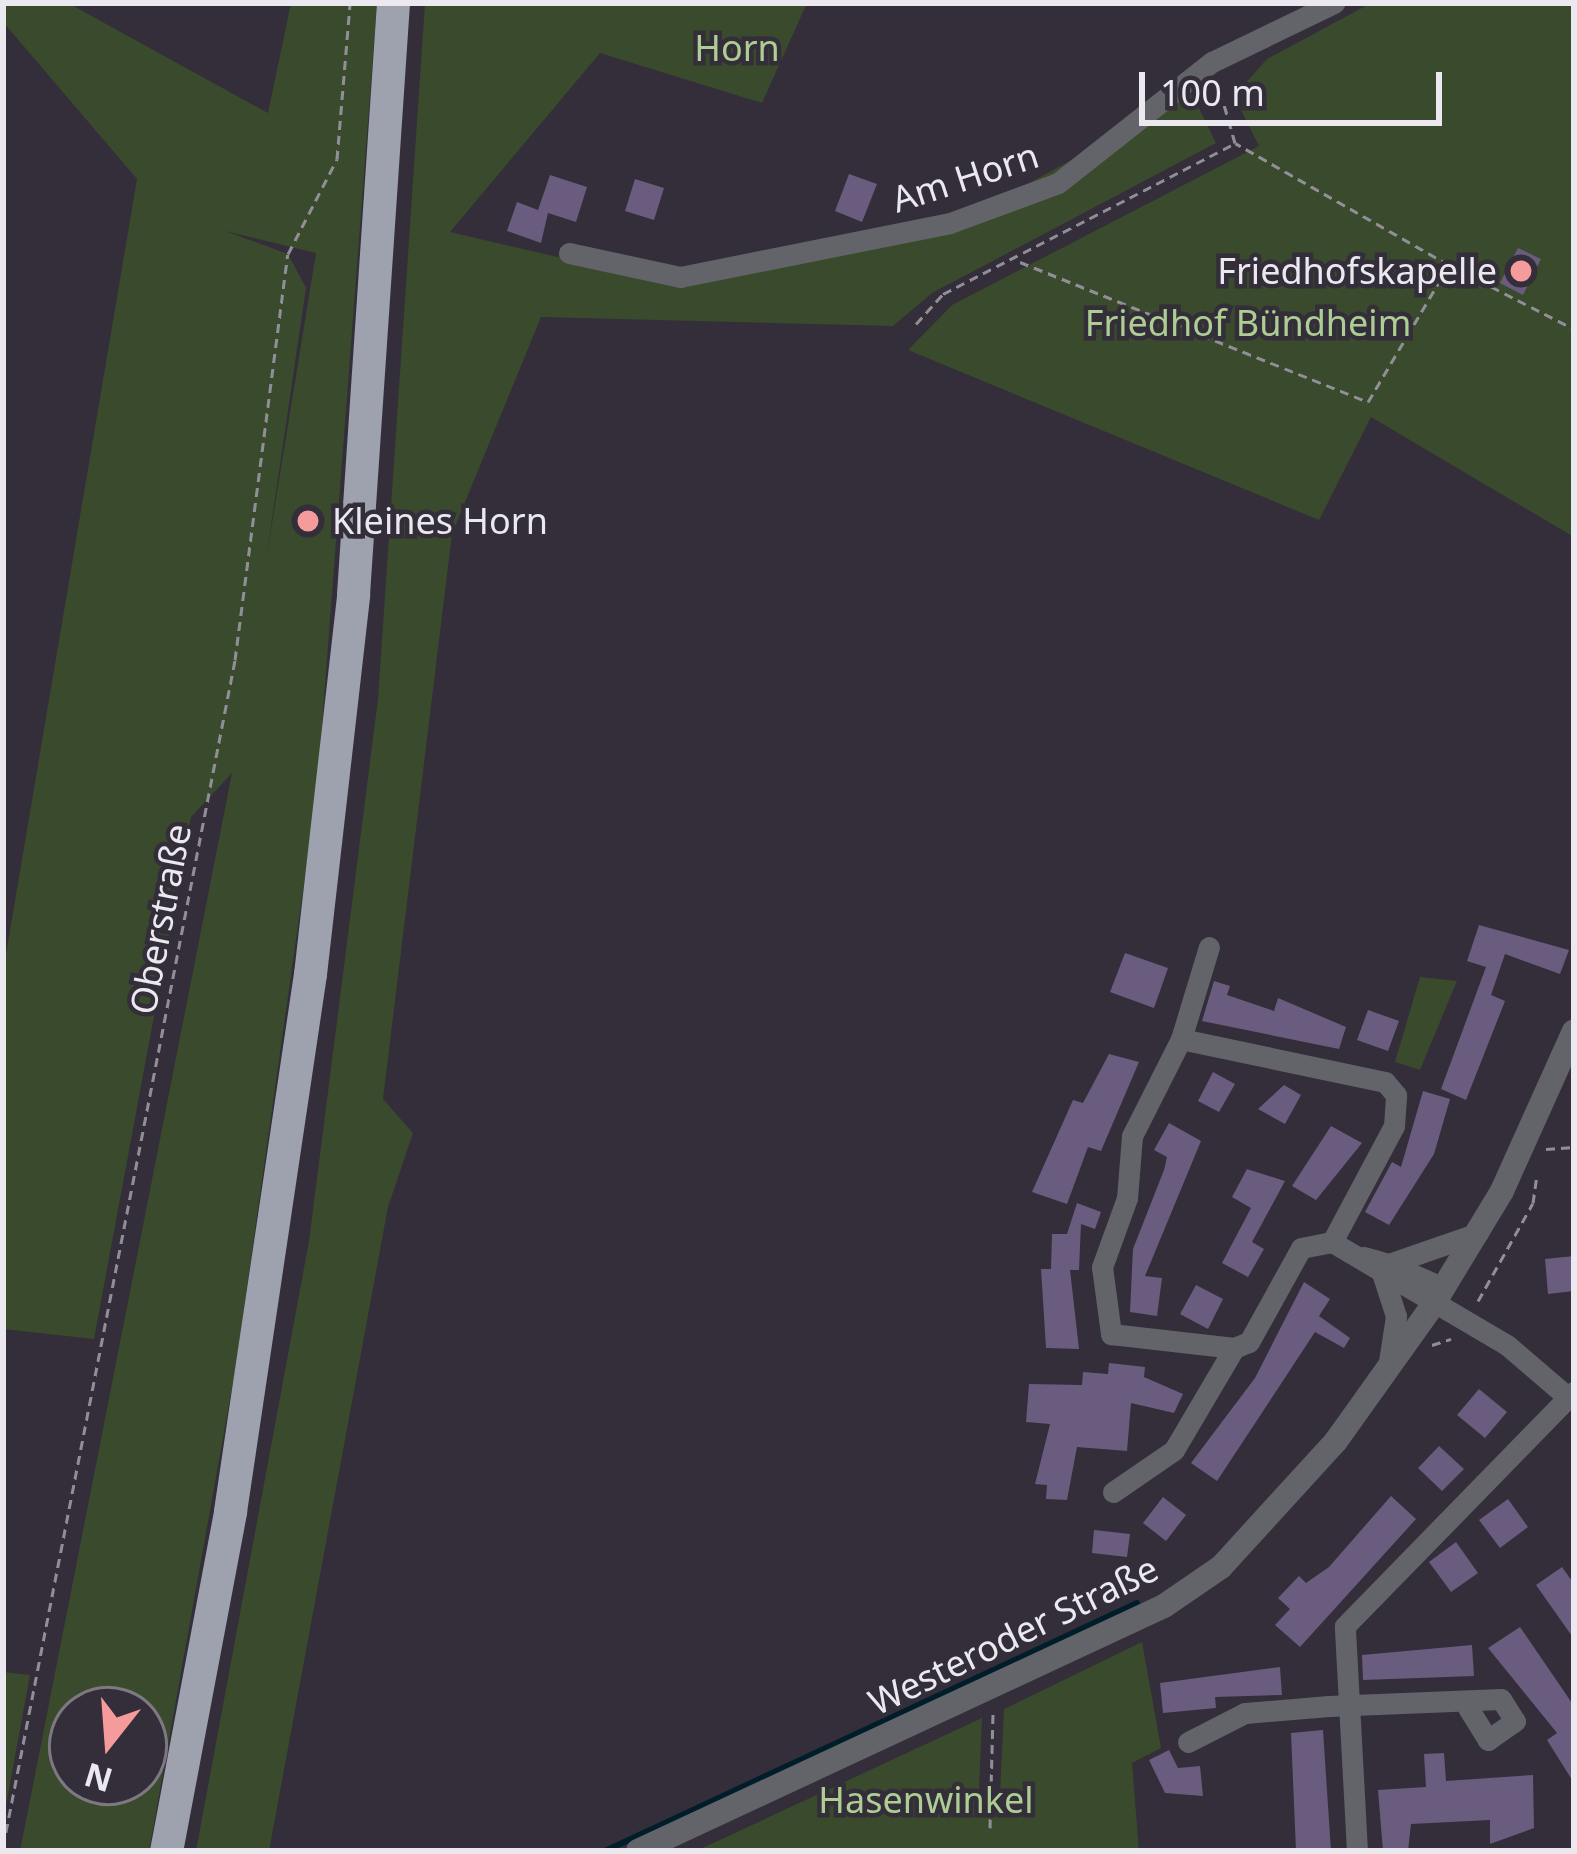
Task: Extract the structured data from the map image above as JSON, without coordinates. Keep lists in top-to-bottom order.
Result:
{
  "streets": {
    "street": ["Am Horn", "Westeroder Straße"],
    "path": ["Oberstraße"]
  },
  "parks": ["Horn", "Friedhof Bündheim", "Hasenwinkel"],
  "places": ["Friedhofskapelle", "Kleines Horn"],
  "scale_bar": "100 m",
  "north": "bottom"
}
